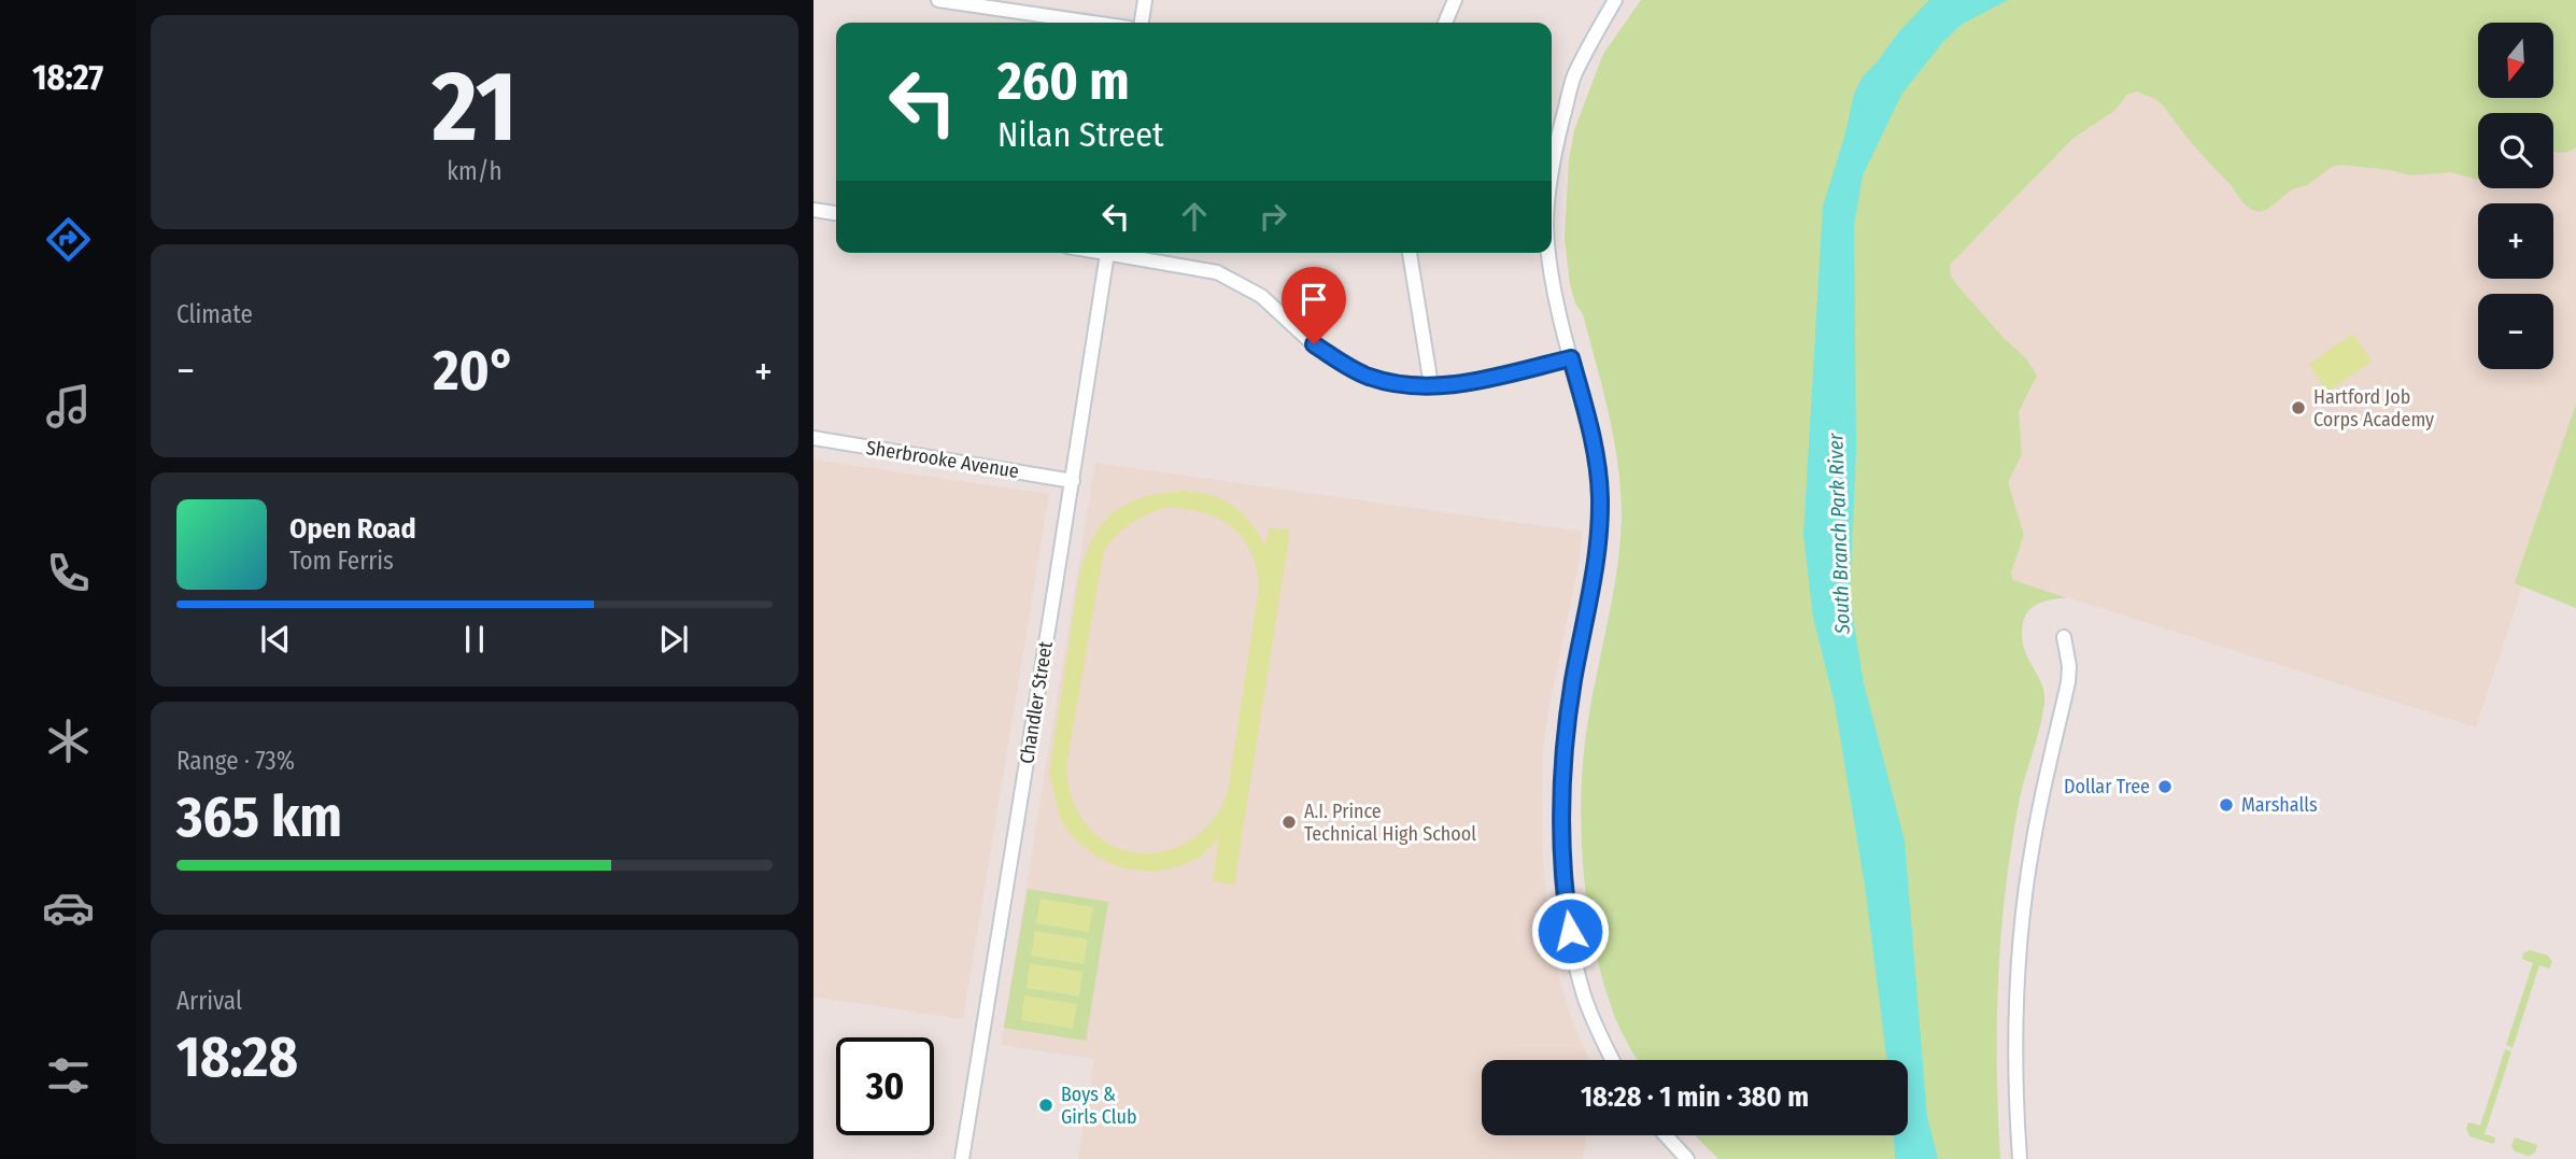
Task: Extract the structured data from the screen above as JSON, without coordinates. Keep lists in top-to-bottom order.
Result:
{
  "streets": {
    "street": ["Sherbrooke Avenue", "Chandler Street"]
  },
  "crossings": [
    ["Sherbrooke Avenue", "Chandler Street"]
  ],
  "water": ["South Branch Park River"],
  "places": [
    "Hartford Job Corps Academy",
    "Dollar Tree",
    "Marshalls",
    "A.I. Prince Technical High School",
    "Boys & Girls Club"
  ],
  "north": "bottom",
  "page": {
    "tabs": "18:27",
    "tile": [
      ["21", "km/h"],
      "Climate",
      ["Range · 73%", "365 km"],
      ["Arrival", "18:28"]
    ],
    "map_buttons": ["+", "−"],
    "turn": ["260 m", "Nilan Street"],
    "heat": ["−", "20°", "+"],
    "song": ["Open Road", "Tom Ferris"],
    "limit": "30",
    "trip": "18:28 · 1 min · 380 m"
  }
}
